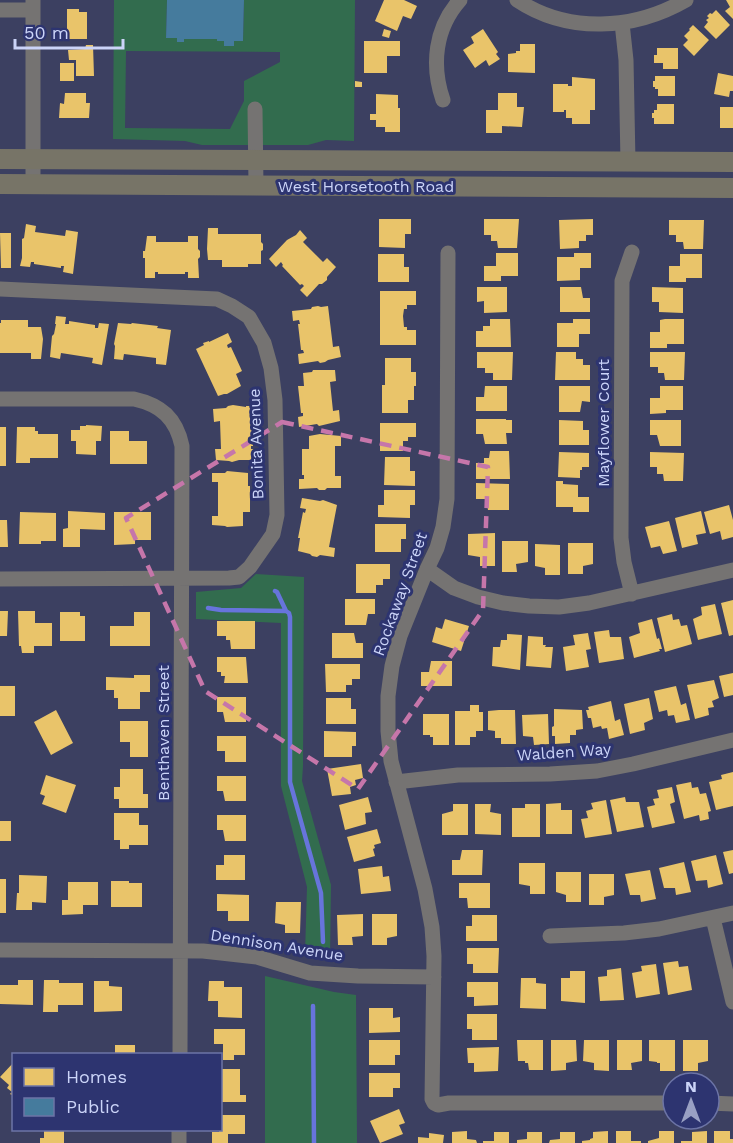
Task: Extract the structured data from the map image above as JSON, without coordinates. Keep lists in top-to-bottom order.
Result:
{
  "streets": {
    "main road": ["West Horsetooth Road"],
    "street": [
      "Mayflower Court",
      "Bonita Avenue",
      "Rockaway Street",
      "Benthaven Street",
      "Walden Way",
      "Dennison Avenue"
    ]
  },
  "crossings": [
    ["Bonita Avenue", "Benthaven Street"],
    ["Rockaway Street", "Walden Way"],
    ["Rockaway Street", "Dennison Avenue"],
    ["Benthaven Street", "Dennison Avenue"]
  ],
  "legend": ["Homes", "Public"],
  "scale_bar": "50 m",
  "north": "top"
}
